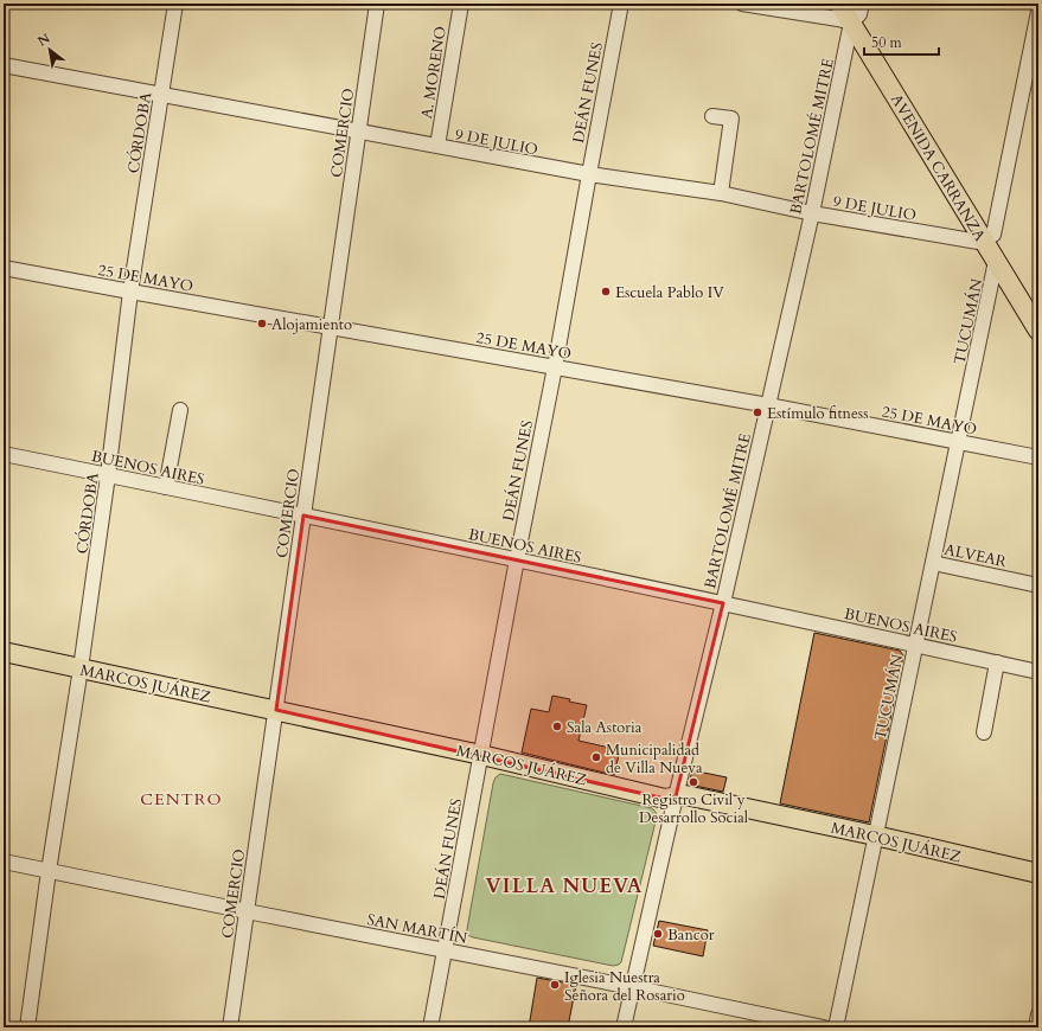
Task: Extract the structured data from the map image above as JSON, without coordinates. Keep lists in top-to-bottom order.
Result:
{
  "streets": {
    "main road": ["AVENIDA CARRANZA", "MARCOS JUÁREZ"],
    "street": [
      "A. MORENO",
      "DEÁN FUNES",
      "CÓRDOBA",
      "COMERCIO",
      "BARTOLOMÉ MITRE",
      "9 DE JULIO",
      "25 DE MAYO",
      "TUCUMÁN",
      "BUENOS AIRES",
      "ALVEAR",
      "SAN MARTÍN"
    ]
  },
  "crossings": [
    ["A. MORENO", "9 DE JULIO"],
    ["DEÁN FUNES", "9 DE JULIO"],
    ["DEÁN FUNES", "25 DE MAYO"],
    ["DEÁN FUNES", "BUENOS AIRES"],
    ["DEÁN FUNES", "MARCOS JUÁREZ"],
    ["DEÁN FUNES", "SAN MARTÍN"],
    ["CÓRDOBA", "9 DE JULIO"],
    ["CÓRDOBA", "25 DE MAYO"],
    ["CÓRDOBA", "BUENOS AIRES"],
    ["CÓRDOBA", "MARCOS JUÁREZ"],
    ["CÓRDOBA", "SAN MARTÍN"],
    ["COMERCIO", "9 DE JULIO"],
    ["COMERCIO", "25 DE MAYO"],
    ["COMERCIO", "BUENOS AIRES"],
    ["COMERCIO", "MARCOS JUÁREZ"],
    ["COMERCIO", "SAN MARTÍN"],
    ["BARTOLOMÉ MITRE", "9 DE JULIO"],
    ["BARTOLOMÉ MITRE", "AVENIDA CARRANZA"],
    ["BARTOLOMÉ MITRE", "25 DE MAYO"],
    ["BARTOLOMÉ MITRE", "BUENOS AIRES"],
    ["BARTOLOMÉ MITRE", "MARCOS JUÁREZ"],
    ["BARTOLOMÉ MITRE", "SAN MARTÍN"],
    ["9 DE JULIO", "AVENIDA CARRANZA"],
    ["AVENIDA CARRANZA", "TUCUMÁN"],
    ["25 DE MAYO", "TUCUMÁN"],
    ["TUCUMÁN", "BUENOS AIRES"],
    ["TUCUMÁN", "ALVEAR"],
    ["TUCUMÁN", "MARCOS JUÁREZ"]
  ],
  "districts": ["CENTRO", "VILLA NUEVA"],
  "places": [
    "Escuela Pablo IV",
    "Alojamiento",
    "Estímulo fitness",
    "Sala Astoria",
    "Municipalidad de Villa Nueva",
    "Registro Civil y Desarrollo Social",
    "Bancor",
    "Iglesia Nuestra Señora del Rosario"
  ],
  "scale_bar": "50 m",
  "north": "top left"
}
